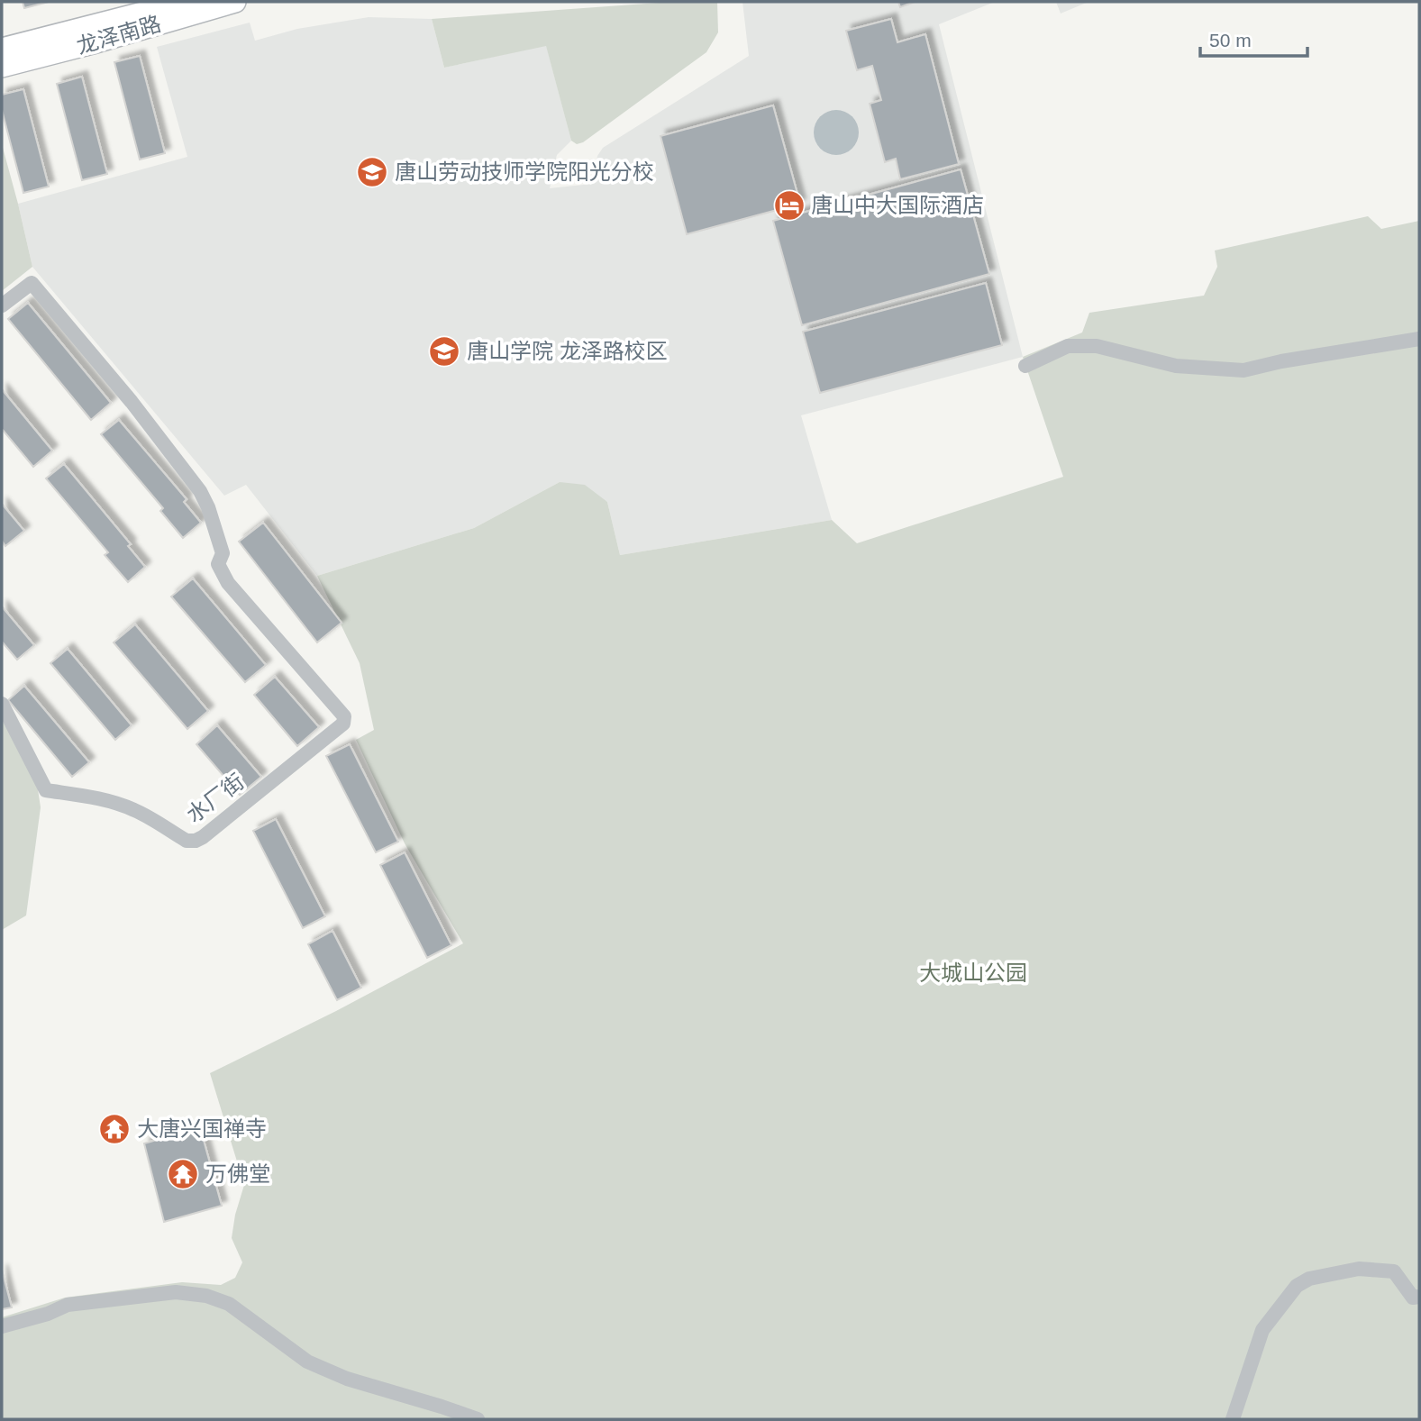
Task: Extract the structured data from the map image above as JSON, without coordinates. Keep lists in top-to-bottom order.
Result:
{
  "streets": {
    "main road": ["龙泽南路"],
    "street": ["水厂街"]
  },
  "parks": ["大城山公园"],
  "places": {
    "school or university": ["唐山劳动技师学院阳光分校", "唐山学院 龙泽路校区"],
    "hotel": ["唐山中大国际酒店"],
    "temple": ["大唐兴国禅寺", "万佛堂"]
  },
  "scale_bar": "50 m"
}
